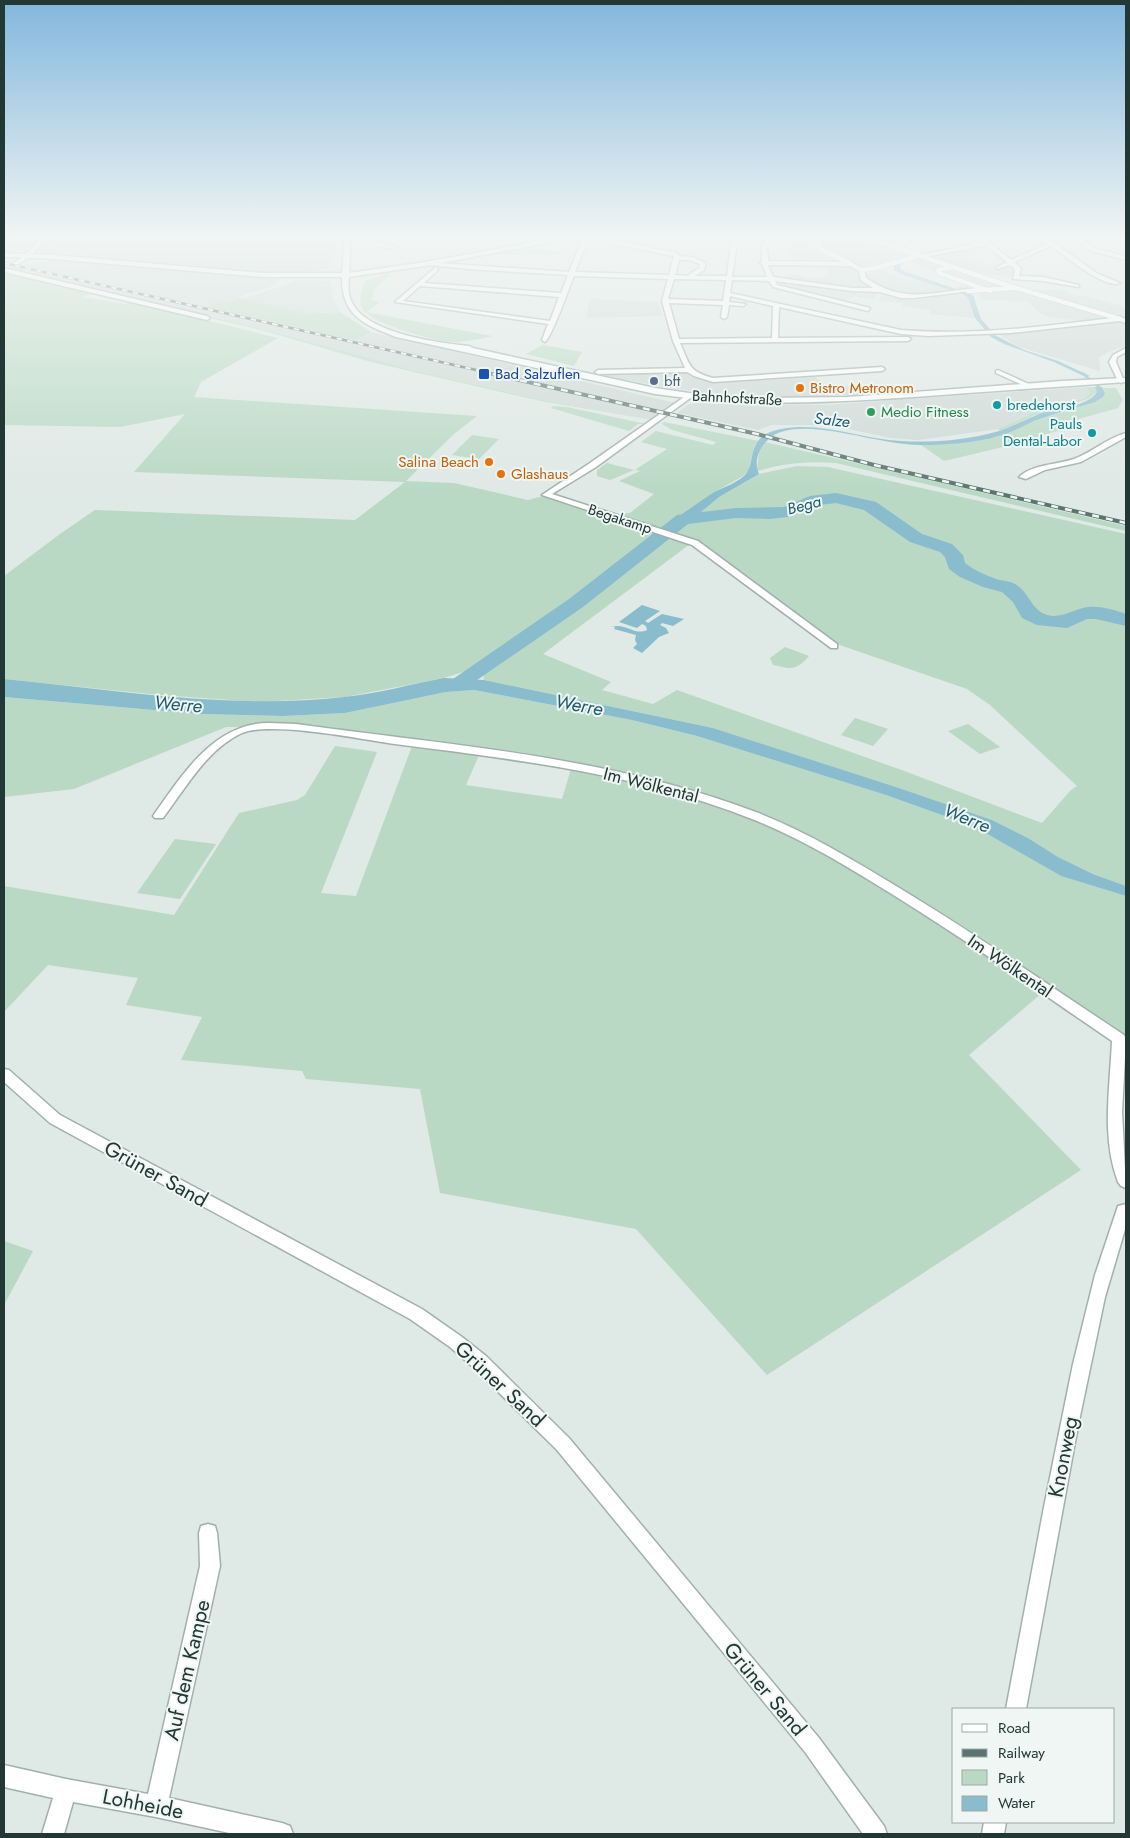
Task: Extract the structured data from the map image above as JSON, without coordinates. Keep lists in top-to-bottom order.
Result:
{
  "streets": {
    "main road": ["Bahnhofstraße"],
    "street": [
      "Begakamp",
      "Im Wölkental",
      "Grüner Sand",
      "Knonweg",
      "Auf dem Kampe",
      "Lohheide"
    ]
  },
  "crossings": [
    ["Bahnhofstraße", "Begakamp"],
    ["Auf dem Kampe", "Lohheide"]
  ],
  "water": ["Salze", "Bega", "Werre"],
  "places": {
    "transit": ["Bad Salzuflen"],
    "other": [
      "bft",
      "Bistro Metronom",
      "bredehorst",
      "Medio Fitness",
      "Pauls Dental-Labor",
      "Salina Beach",
      "Glashaus"
    ]
  },
  "legend": [
    "Road",
    "Railway",
    "Park",
    "Water"
  ]
}
